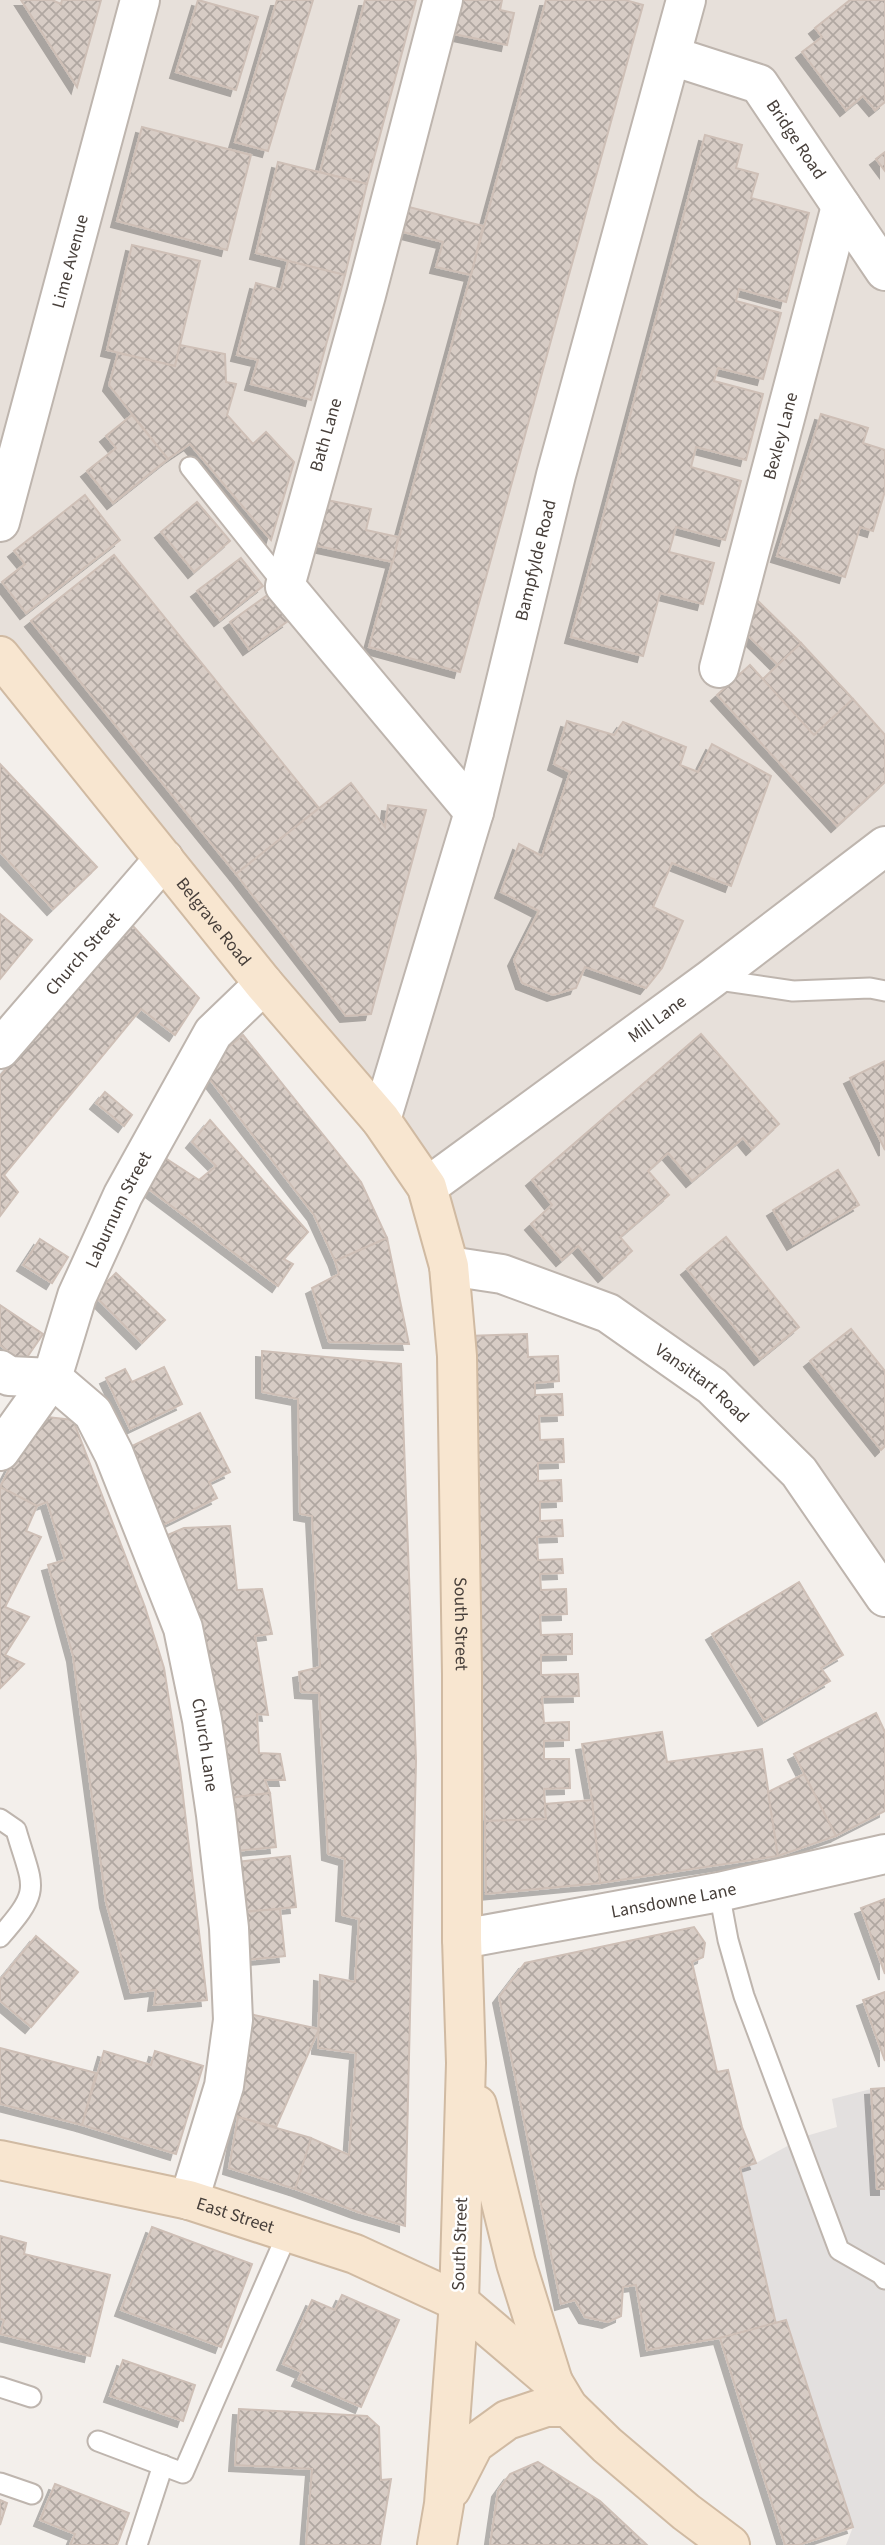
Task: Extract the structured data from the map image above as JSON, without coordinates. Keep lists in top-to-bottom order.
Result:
{
  "streets": {
    "street": [
      "Bridge Road",
      "Lime Avenue",
      "Bath Lane",
      "Bexley Lane",
      "Bampfylde Road",
      "Belgrave Road",
      "Church Street",
      "Mill Lane",
      "Laburnum Street",
      "Vansittart Road",
      "South Street",
      "Church Lane",
      "Lansdowne Lane",
      "East Street"
    ]
  },
  "crossings": [
    ["Bridge Road", "Bexley Lane"],
    ["Bridge Road", "Bampfylde Road"],
    ["Bampfylde Road", "Belgrave Road"],
    ["Belgrave Road", "Church Street"],
    ["Belgrave Road", "Mill Lane"],
    ["Belgrave Road", "Laburnum Street"],
    ["Belgrave Road", "South Street"],
    ["Mill Lane", "South Street"],
    ["Laburnum Street", "Church Lane"],
    ["Vansittart Road", "South Street"],
    ["South Street", "Lansdowne Lane"],
    ["South Street", "East Street"],
    ["Church Lane", "East Street"]
  ]
}
